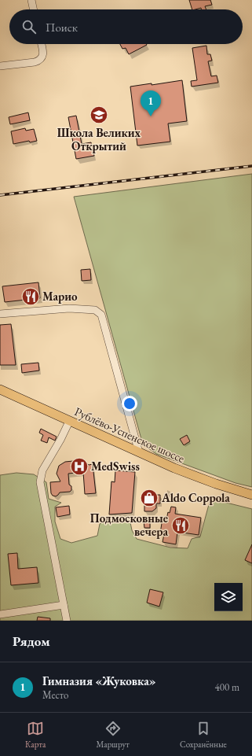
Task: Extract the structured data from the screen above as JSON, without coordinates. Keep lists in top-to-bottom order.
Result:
{
  "streets": {
    "main road": ["Рублёво-Успенское шоссе"]
  },
  "places": {
    "school or university": ["Школа Великих Открытий"],
    "restaurant": ["Марио", "Подмосковные вечера"],
    "hospital": ["MedSwiss"],
    "shop": ["Aldo Coppola"]
  },
  "page": {
    "search": "Поиск",
    "pins": "1",
    "heading": "Рядом",
    "list": [
      {
        "mark": "1",
        "name": "Гимназия «Жуковка»",
        "note": "Место",
        "value": "400 m"
      }
    ],
    "nav": ["Карта", "Маршрут", "Сохранённые"]
  }
}
